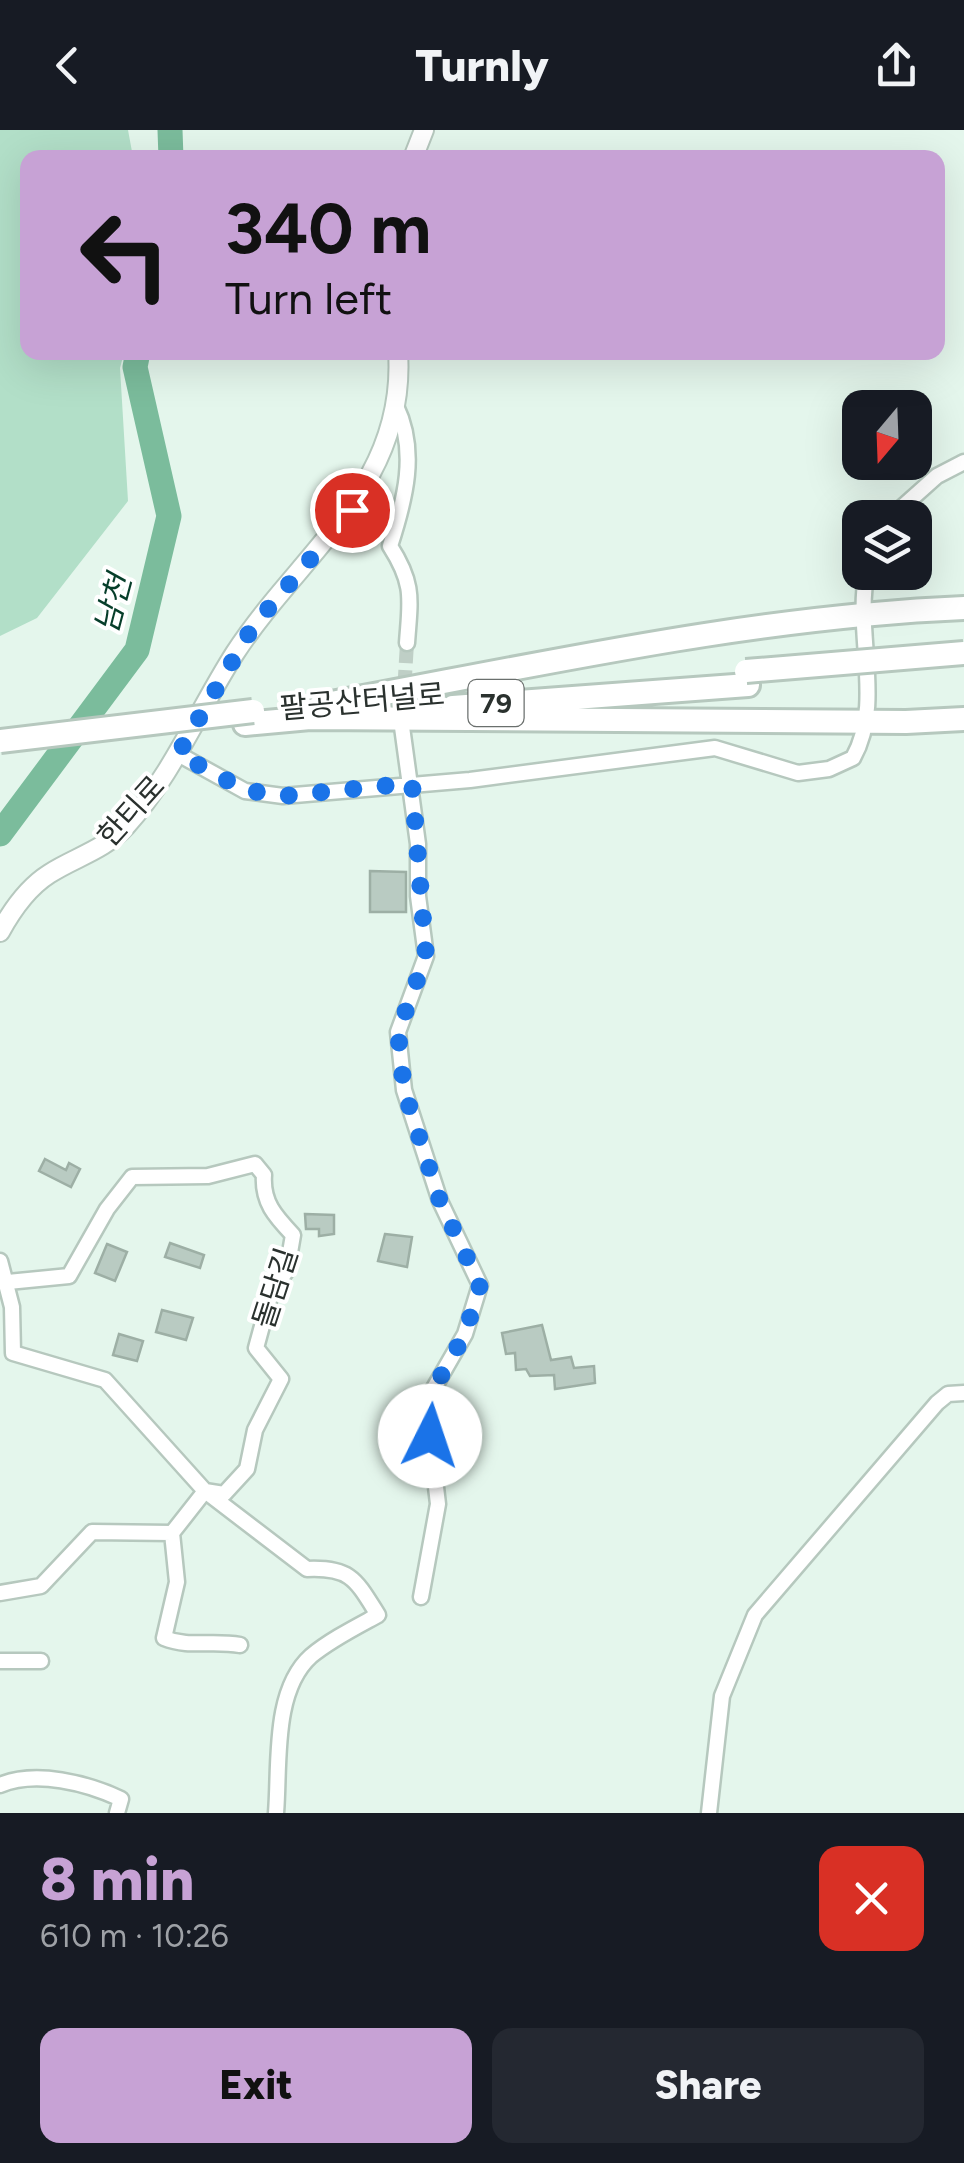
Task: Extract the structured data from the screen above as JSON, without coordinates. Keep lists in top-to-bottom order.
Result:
{
  "streets": {
    "highway": ["팔공산터널로", "79"],
    "street": ["한티로", "돌담길"]
  },
  "water": ["남천"],
  "north": "bottom",
  "page": {
    "header": "Turnly",
    "turn": ["340 m", "Turn left"],
    "heading": ["8 min", "610 m · 10:26"],
    "buttons": ["Exit", "Share"]
  }
}
